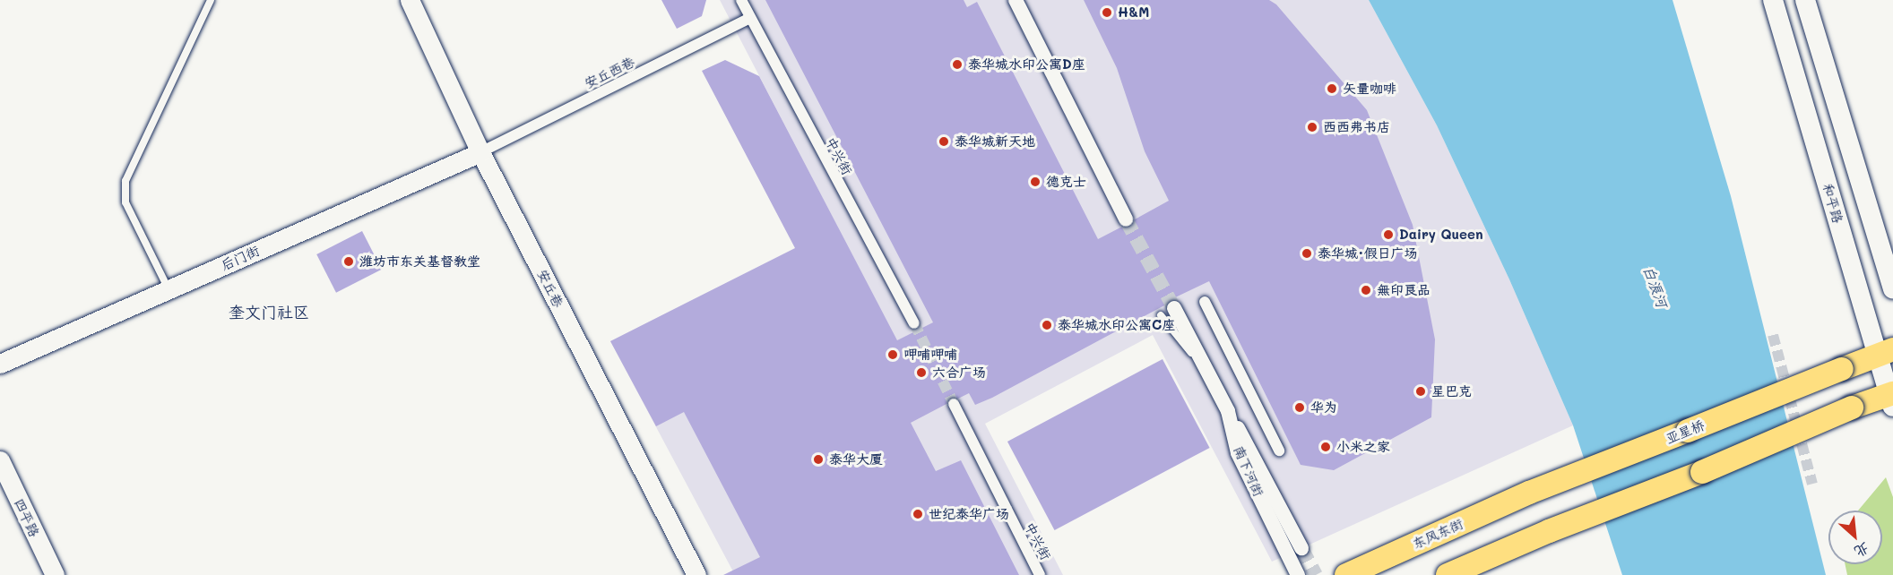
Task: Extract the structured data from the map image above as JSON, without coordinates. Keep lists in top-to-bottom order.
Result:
{
  "streets": {
    "main road": ["和平路", "亚星桥", "东风东街"],
    "street": [
      "安丘西巷",
      "中兴街",
      "后门街",
      "安丘巷",
      "南下河街",
      "四平路"
    ]
  },
  "crossings": [
    ["安丘西巷", "中兴街"],
    ["安丘西巷", "后门街"],
    ["安丘西巷", "安丘巷"],
    ["和平路", "亚星桥"],
    ["后门街", "安丘巷"],
    ["亚星桥", "东风东街"]
  ],
  "districts": ["奎文门社区"],
  "water": ["白浪河"],
  "places": [
    "H&M",
    "泰华城水印公寓D座",
    "矢量咖啡",
    "西西弗书店",
    "泰华城新天地",
    "德克士",
    "Dairy Queen",
    "泰华城·假日广场",
    "潍坊市东关基督教堂",
    "無印良品",
    "泰华城水印公寓C座",
    "呷哺呷哺",
    "六合广场",
    "星巴克",
    "华为",
    "小米之家",
    "泰华大厦",
    "世纪泰华广场"
  ],
  "north": "bottom right"
}
